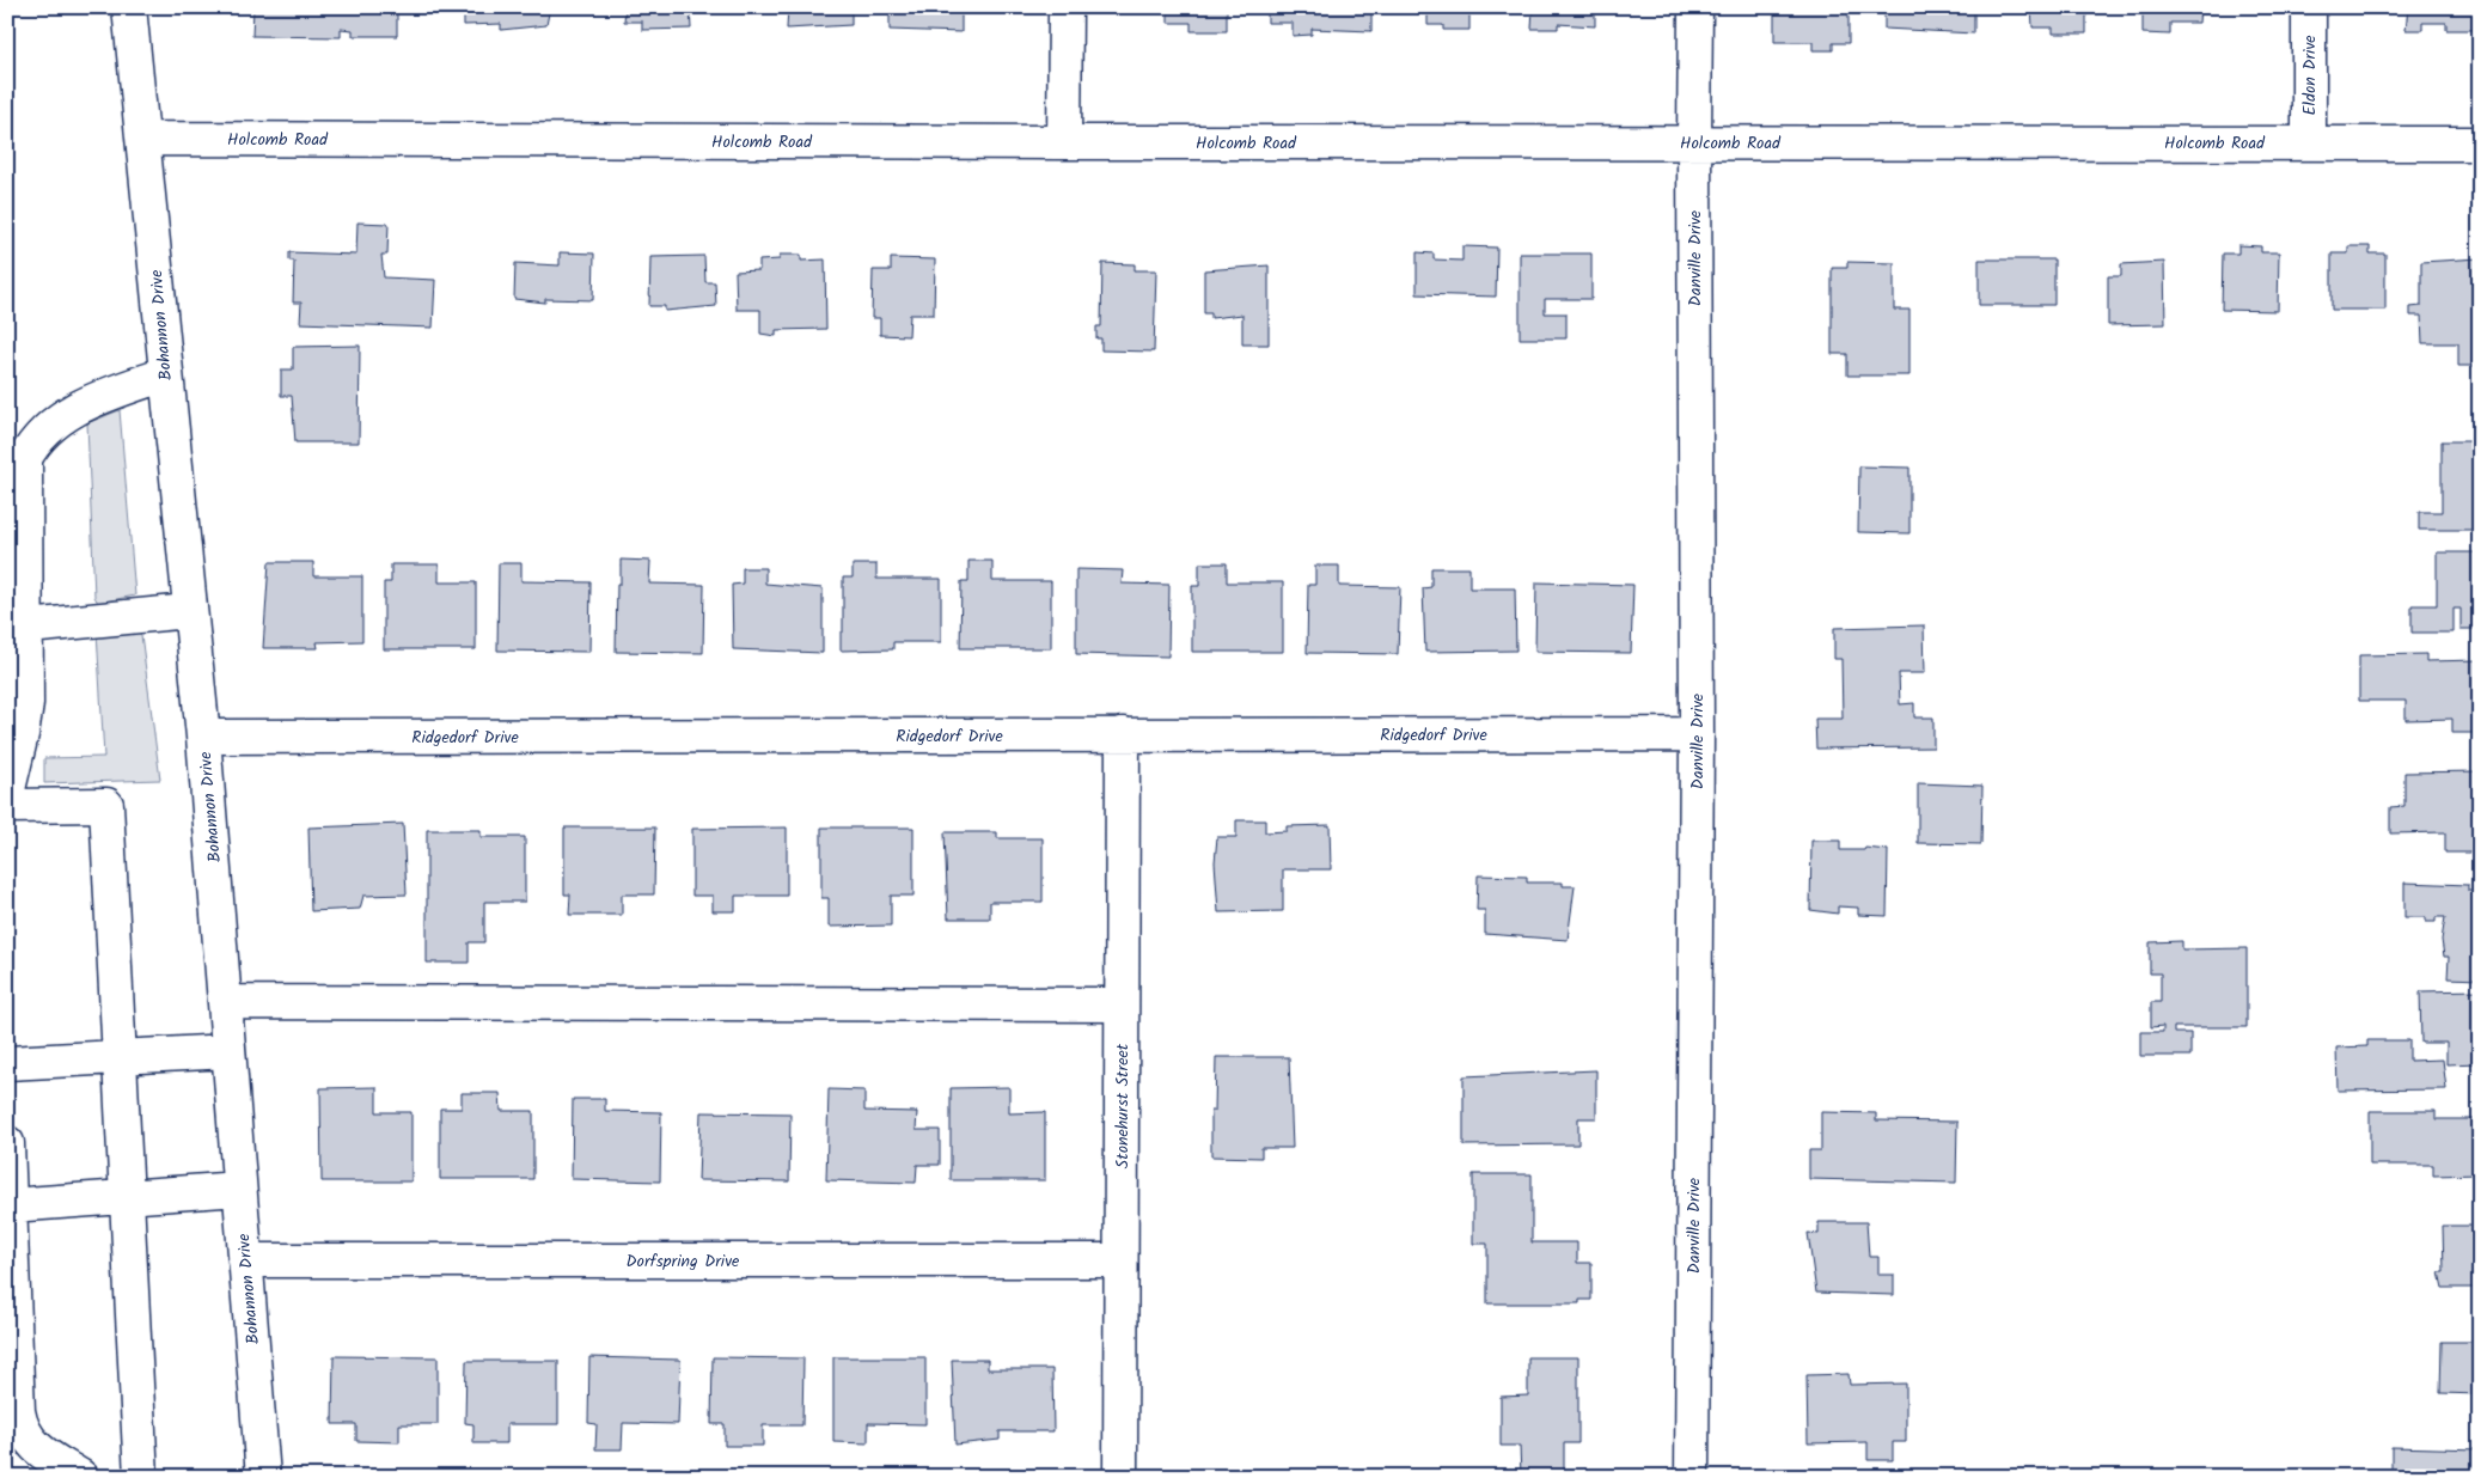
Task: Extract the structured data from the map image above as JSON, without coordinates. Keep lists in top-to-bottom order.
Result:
{
  "streets": {
    "street": [
      "Eldon Drive",
      "Holcomb Road",
      "Danville Drive",
      "Bohannon Drive",
      "Ridgedorf Drive",
      "Stonehurst Street",
      "Dorfspring Drive"
    ]
  },
  "crossings": [
    ["Eldon Drive", "Holcomb Road"],
    ["Holcomb Road", "Danville Drive"],
    ["Holcomb Road", "Bohannon Drive"],
    ["Danville Drive", "Ridgedorf Drive"],
    ["Bohannon Drive", "Ridgedorf Drive"],
    ["Bohannon Drive", "Dorfspring Drive"],
    ["Ridgedorf Drive", "Stonehurst Street"],
    ["Stonehurst Street", "Dorfspring Drive"]
  ]
}
